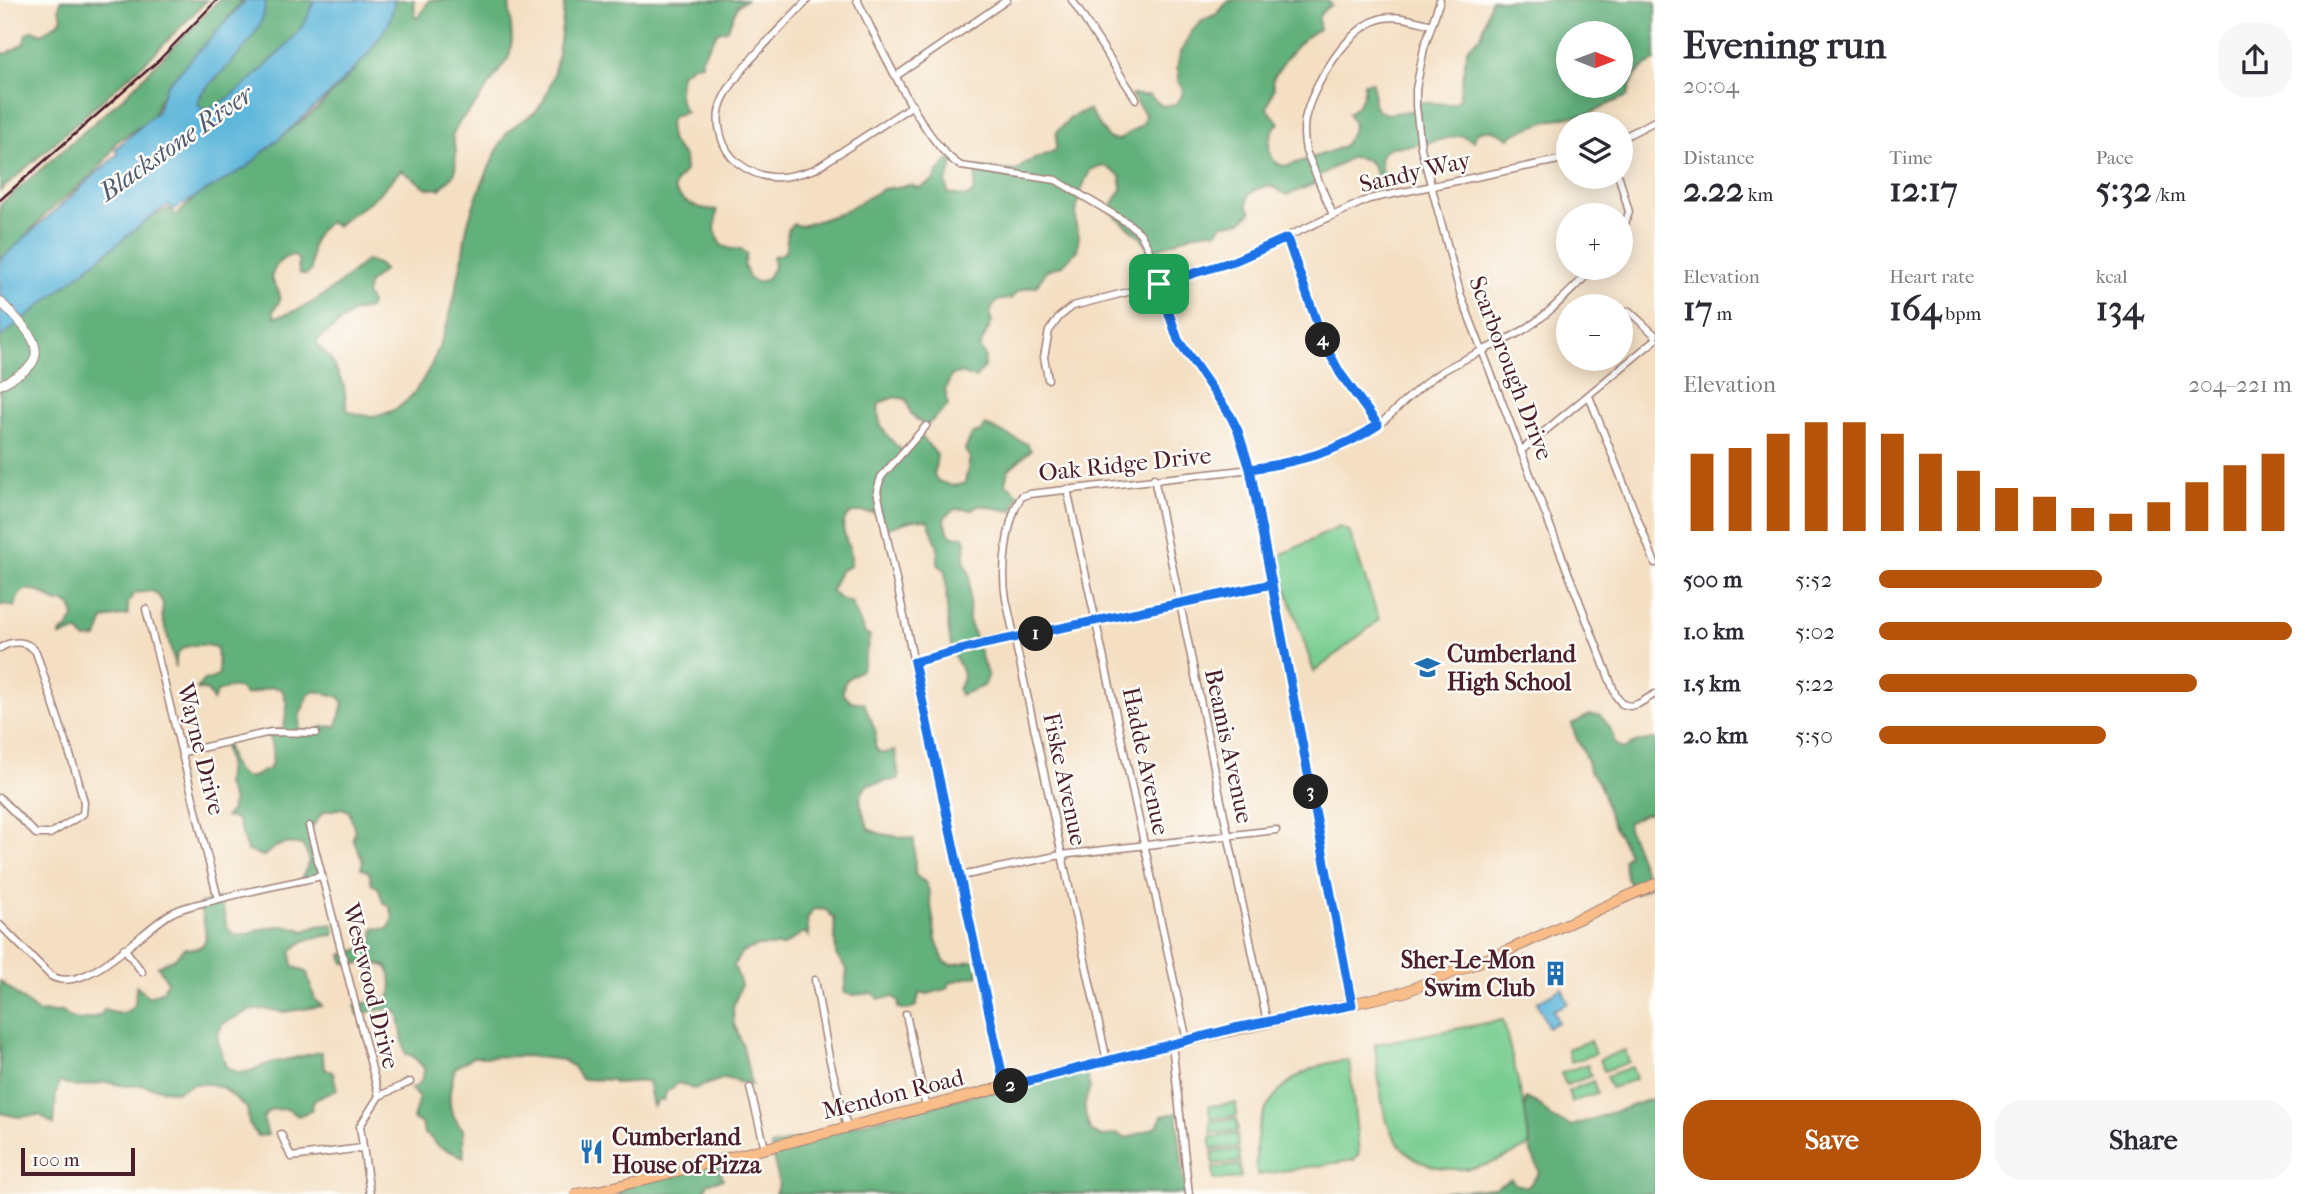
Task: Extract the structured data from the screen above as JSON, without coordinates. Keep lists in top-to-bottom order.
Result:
{
  "streets": {
    "main road": ["Mendon Road"],
    "street": [
      "Sandy Way",
      "Scarborough Drive",
      "Oak Ridge Drive",
      "Beamis Avenue",
      "Wayne Drive",
      "Hadde Avenue",
      "Fiske Avenue",
      "Westwood Drive"
    ]
  },
  "crossings": [
    ["Sandy Way", "Scarborough Drive"],
    ["Scarborough Drive", "Oak Ridge Drive"],
    ["Oak Ridge Drive", "Beamis Avenue"],
    ["Oak Ridge Drive", "Hadde Avenue"],
    ["Oak Ridge Drive", "Fiske Avenue"],
    ["Beamis Avenue", "Mendon Road"],
    ["Hadde Avenue", "Mendon Road"],
    ["Fiske Avenue", "Mendon Road"]
  ],
  "water": ["Blackstone River"],
  "places": {
    "school or university": ["Cumberland High School"],
    "building": ["Sher-Le-Mon Swim Club"],
    "restaurant": ["Cumberland House of Pizza"]
  },
  "scale_bar": "100 m",
  "north": "right",
  "page": {
    "heading": ["Evening run", "20:04"],
    "map_buttons": ["+", "−"],
    "stats": [
      ["Distance", "2.22 km"],
      ["Time", "12:17"],
      ["Pace", "5:32 /km"],
      ["Elevation", "17 m"],
      ["Heart rate", "164 bpm"],
      ["kcal", "134"]
    ],
    "pins": [
      "4",
      "1",
      "3",
      "2"
    ],
    "chart": ["Elevation", "204–221 m"],
    "list": [
      {
        "name": "500 m",
        "note": "5:52"
      },
      {
        "name": "1.0 km",
        "note": "5:02"
      },
      {
        "name": "1.5 km",
        "note": "5:22"
      },
      {
        "name": "2.0 km",
        "note": "5:50"
      }
    ],
    "buttons": ["Save", "Share"],
    "scale": "100 m"
  }
}
